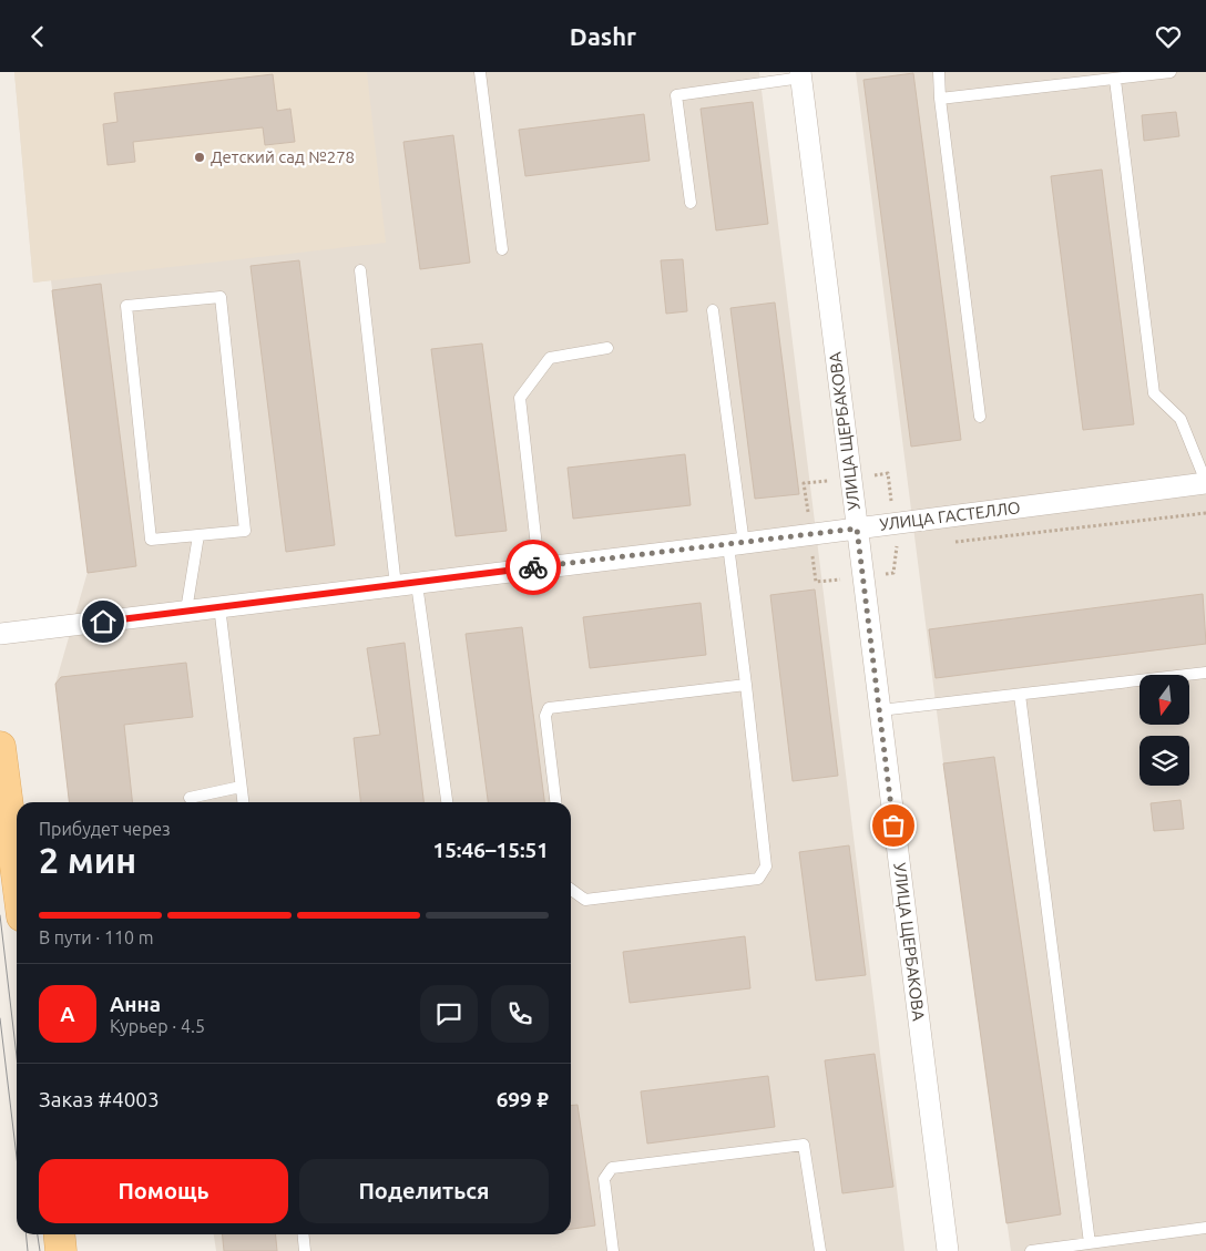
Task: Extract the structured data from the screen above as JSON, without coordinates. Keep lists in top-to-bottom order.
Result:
{
  "streets": {
    "street": ["УЛИЦА ЩЕРБАКОВА", "УЛИЦА ГАСТЕЛЛО"]
  },
  "crossings": [
    ["УЛИЦА ЩЕРБАКОВА", "УЛИЦА ГАСТЕЛЛО"]
  ],
  "places": ["Детский сад №278"],
  "north": "bottom",
  "page": {
    "header": "Dashr",
    "heading": ["2 мин", "Прибудет через", "15:46–15:51"],
    "panel": [
      "Анна",
      "Курьер · 4.5",
      "Заказ #4003",
      "699 ₽"
    ],
    "bar": "В пути · 110 m",
    "round": "А",
    "buttons": ["Помощь", "Поделиться"]
  }
}
